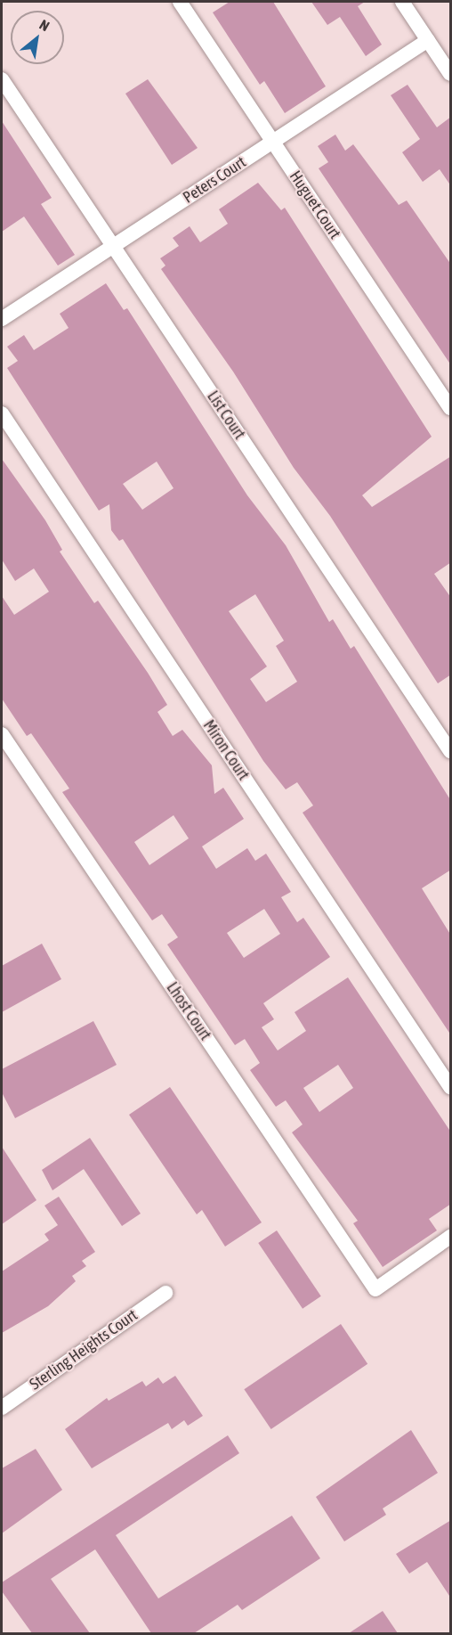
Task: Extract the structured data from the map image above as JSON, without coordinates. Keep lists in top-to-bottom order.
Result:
{
  "streets": {
    "street": [
      "Peters Court",
      "Huguet Court",
      "List Court",
      "Miron Court",
      "Lhost Court",
      "Sterling Heights Court"
    ]
  },
  "crossings": [
    ["Peters Court", "Huguet Court"],
    ["Peters Court", "List Court"]
  ],
  "north": "top right"
}
